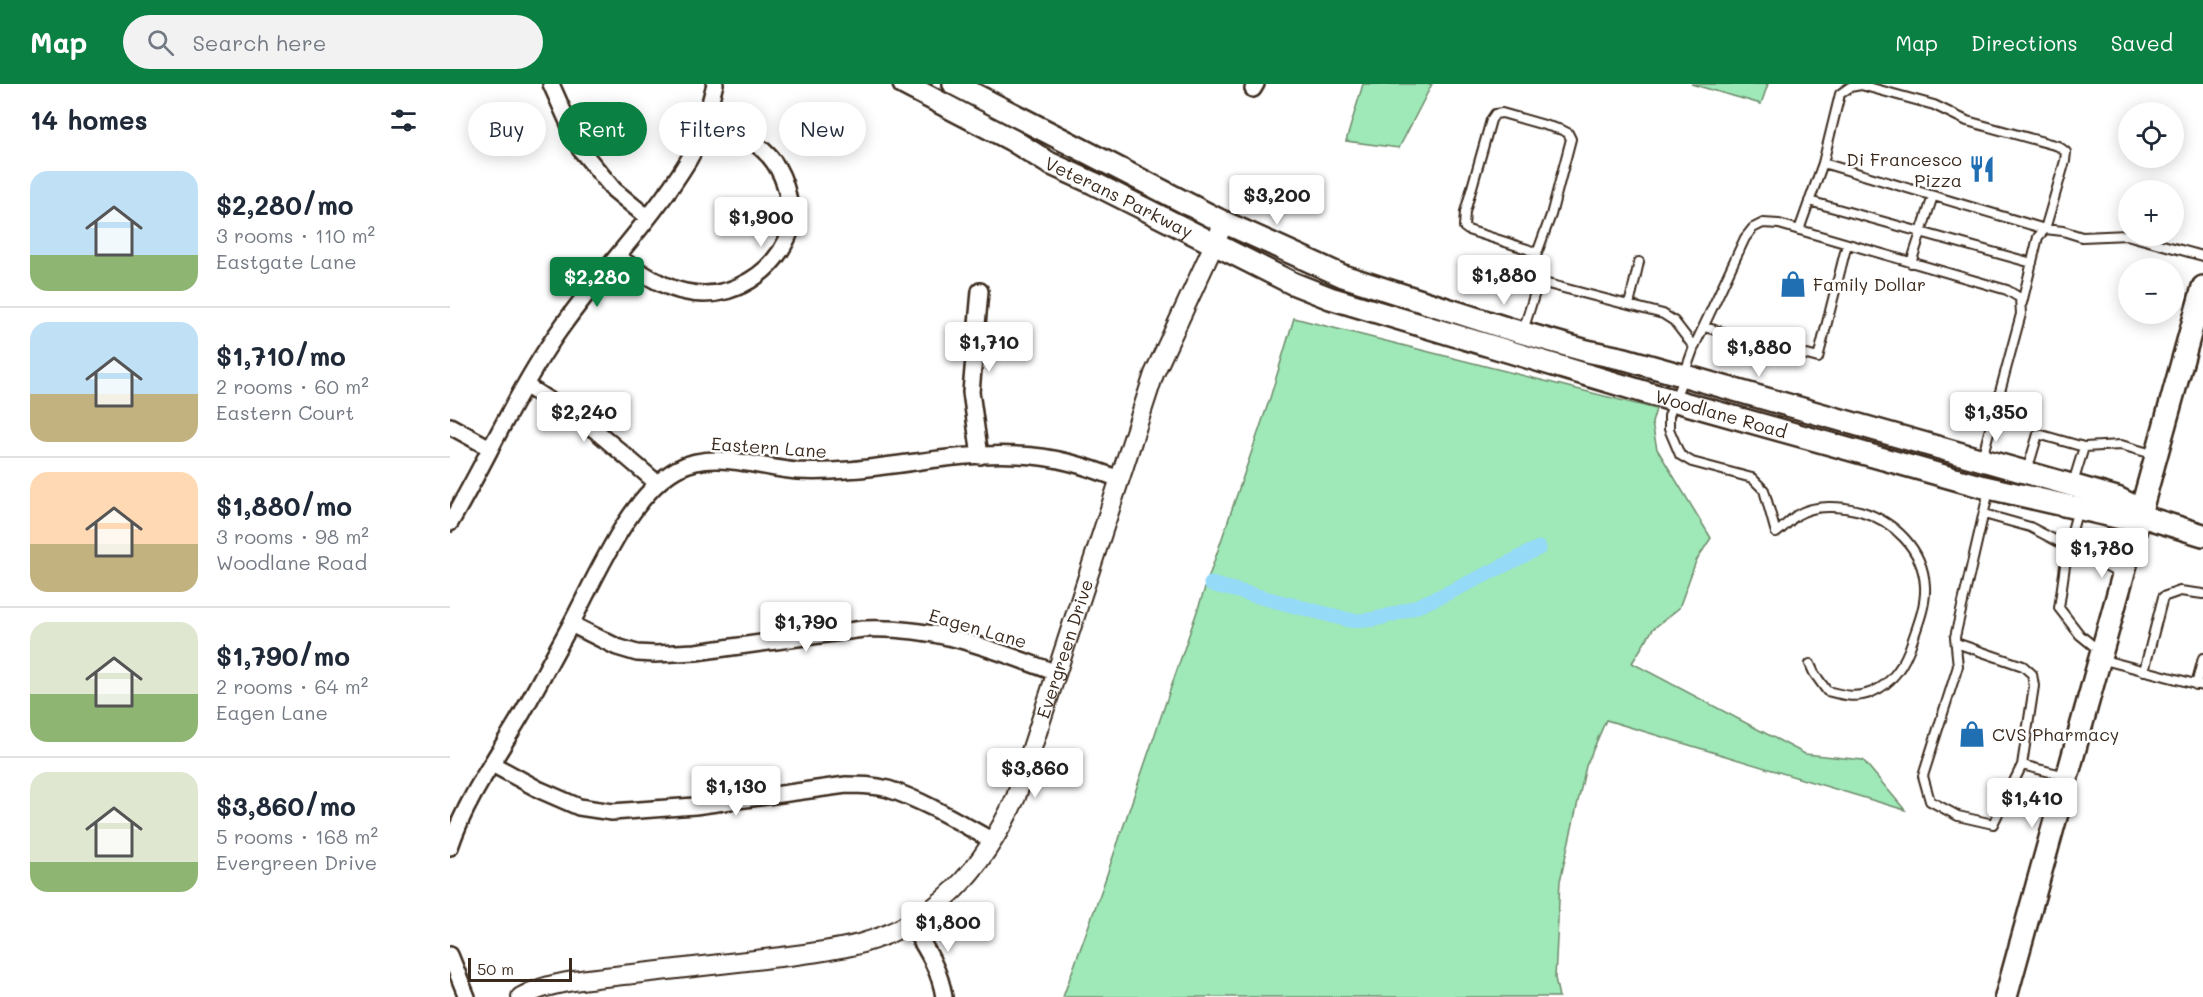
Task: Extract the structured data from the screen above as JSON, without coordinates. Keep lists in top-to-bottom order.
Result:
{
  "streets": {
    "main road": ["Veterans Parkway", "Woodlane Road"],
    "street": ["Eastern Lane", "Eagen Lane", "Evergreen Drive"]
  },
  "crossings": [
    ["Veterans Parkway", "Woodlane Road"],
    ["Veterans Parkway", "Evergreen Drive"],
    ["Eastern Lane", "Eagen Lane"],
    ["Eastern Lane", "Evergreen Drive"],
    ["Eagen Lane", "Evergreen Drive"]
  ],
  "places": {
    "restaurant": ["Di Francesco Pizza"],
    "shop": ["Family Dollar", "CVS Pharmacy"]
  },
  "scale_bar": "50 m",
  "page": {
    "header": "Map",
    "search": "Search here",
    "nav": ["Map", "Directions", "Saved"],
    "heading": "14 homes",
    "map_buttons": ["+", "−"],
    "chip": [
      "Buy",
      "Rent",
      "Filters",
      "New"
    ],
    "list": [
      {
        "name": "$2,280/mo",
        "note": "3 rooms · 110 m² · Eastgate Lane"
      },
      {
        "name": "$1,710/mo",
        "note": "2 rooms · 60 m² · Eastern Court"
      },
      {
        "name": "$1,880/mo",
        "note": "3 rooms · 98 m² · Woodlane Road"
      },
      {
        "name": "$1,790/mo",
        "note": "2 rooms · 64 m² · Eagen Lane"
      },
      {
        "name": "$3,860/mo",
        "note": "5 rooms · 168 m² · Evergreen Drive"
      }
    ],
    "price": [
      "$3,200",
      "$1,900",
      "$1,880",
      "$2,280",
      "$1,710",
      "$1,880",
      "$2,240",
      "$1,350",
      "$1,780",
      "$1,790",
      "$3,860",
      "$1,130",
      "$1,410",
      "$1,800"
    ],
    "scale": "50 m"
  }
}
